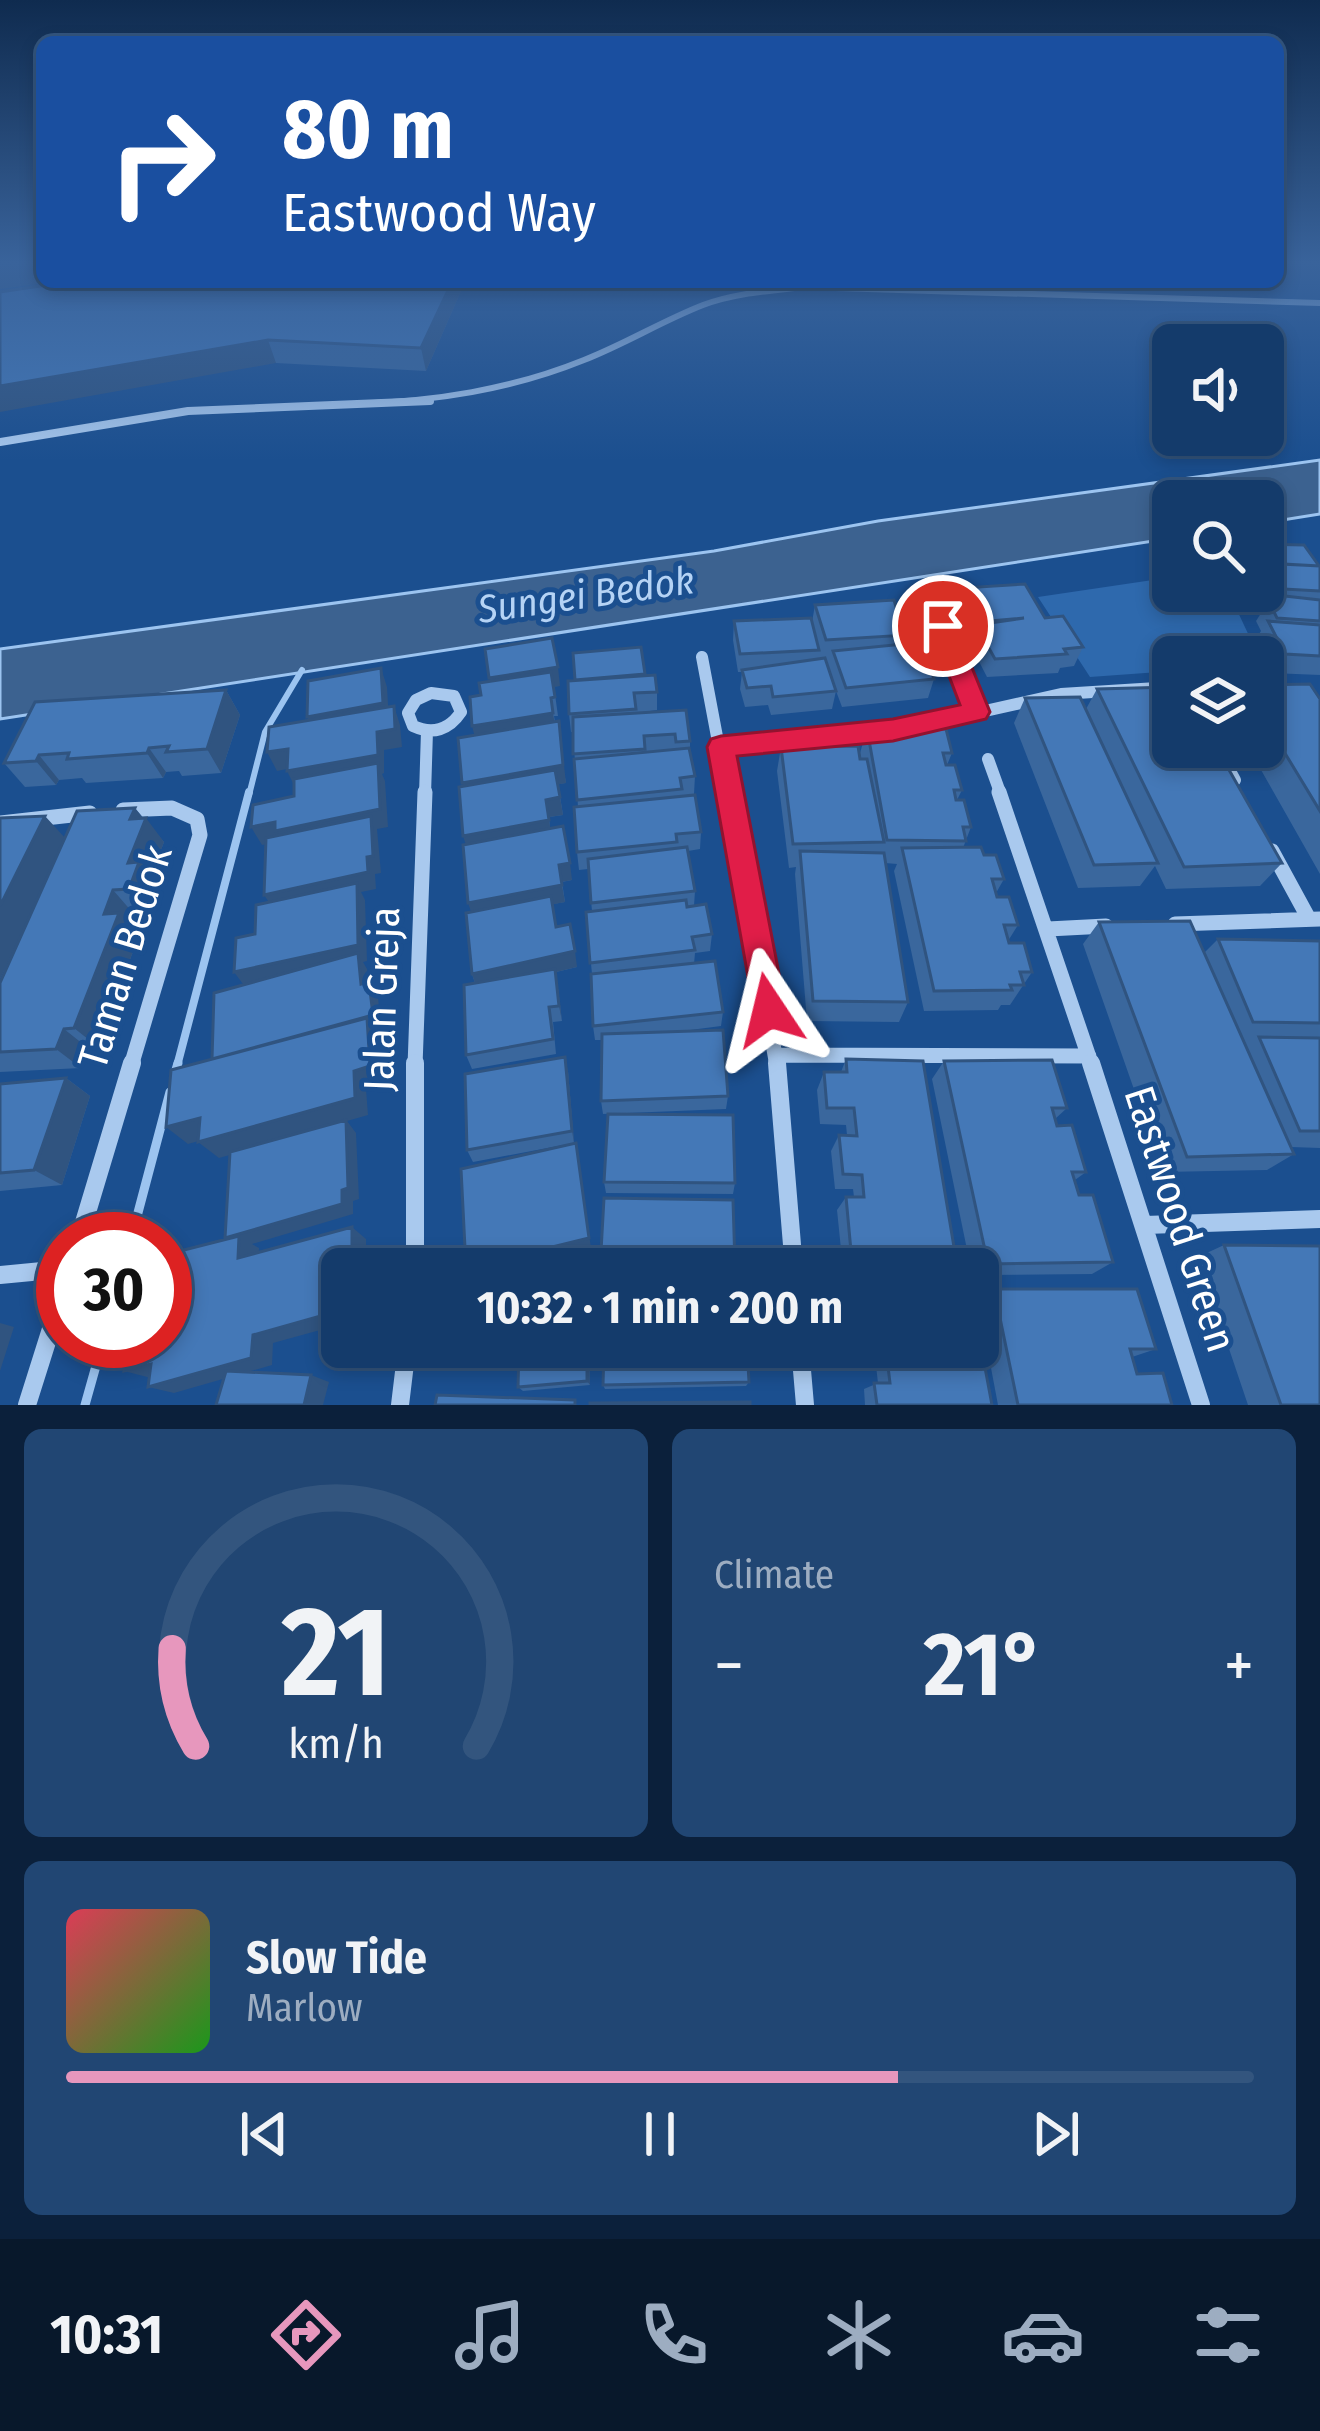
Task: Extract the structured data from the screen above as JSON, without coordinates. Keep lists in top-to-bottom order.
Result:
{
  "streets": {
    "street": ["Taman Bedok", "Jalan Greja", "Eastwood Green"]
  },
  "water": ["Sungei Bedok"],
  "page": {
    "turn": ["80 m", "Eastwood Way"],
    "limit": "30",
    "trip": "10:32 · 1 min · 200 m",
    "tile": "Climate",
    "heat": ["−", "21°", "+"],
    "song": ["Slow Tide", "Marlow"],
    "tabs": "10:31",
    "gauge": ["21", "km/h"]
  }
}
